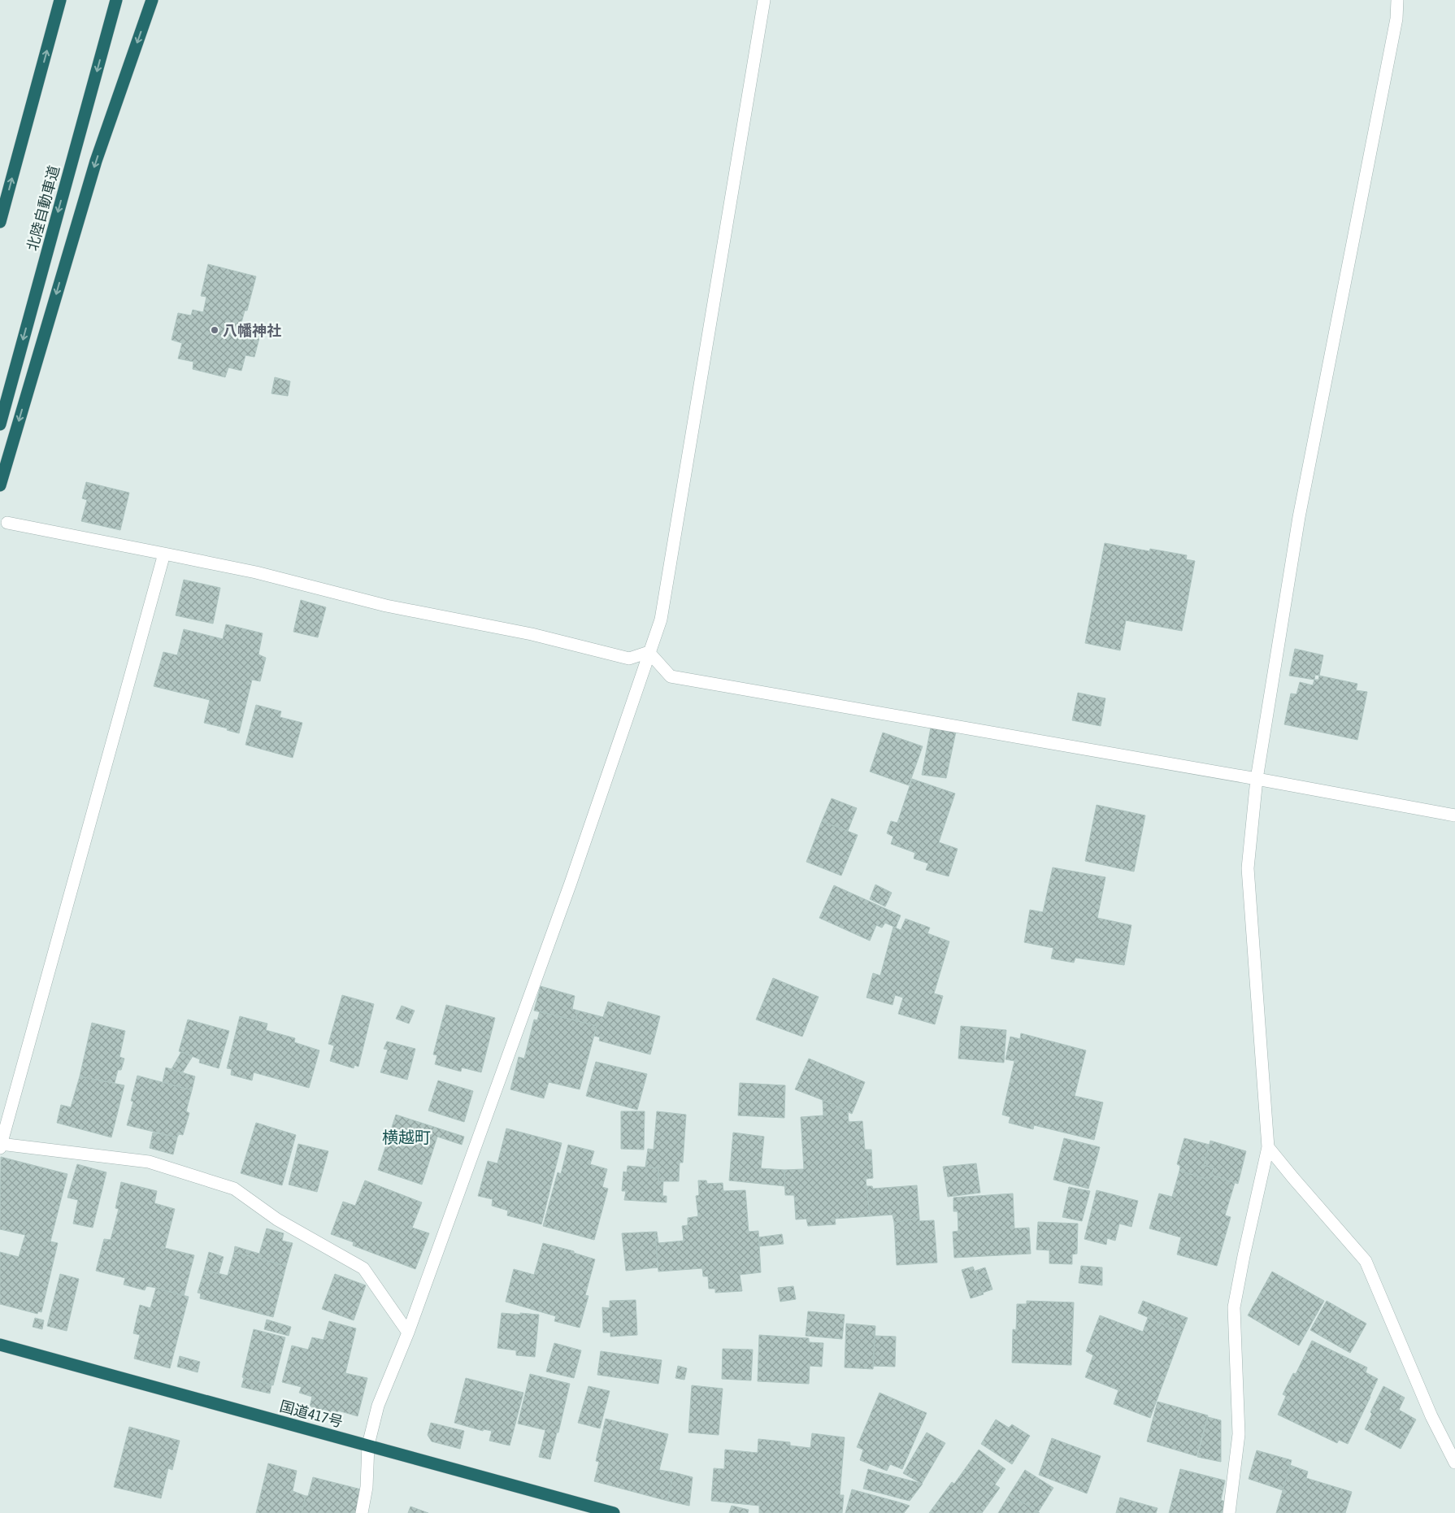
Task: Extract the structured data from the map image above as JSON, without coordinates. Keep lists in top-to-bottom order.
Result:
{
  "streets": {
    "highway": ["北陸自動車道", "国道417号"]
  },
  "districts": ["横越町"],
  "places": ["八幡神社"]
}
